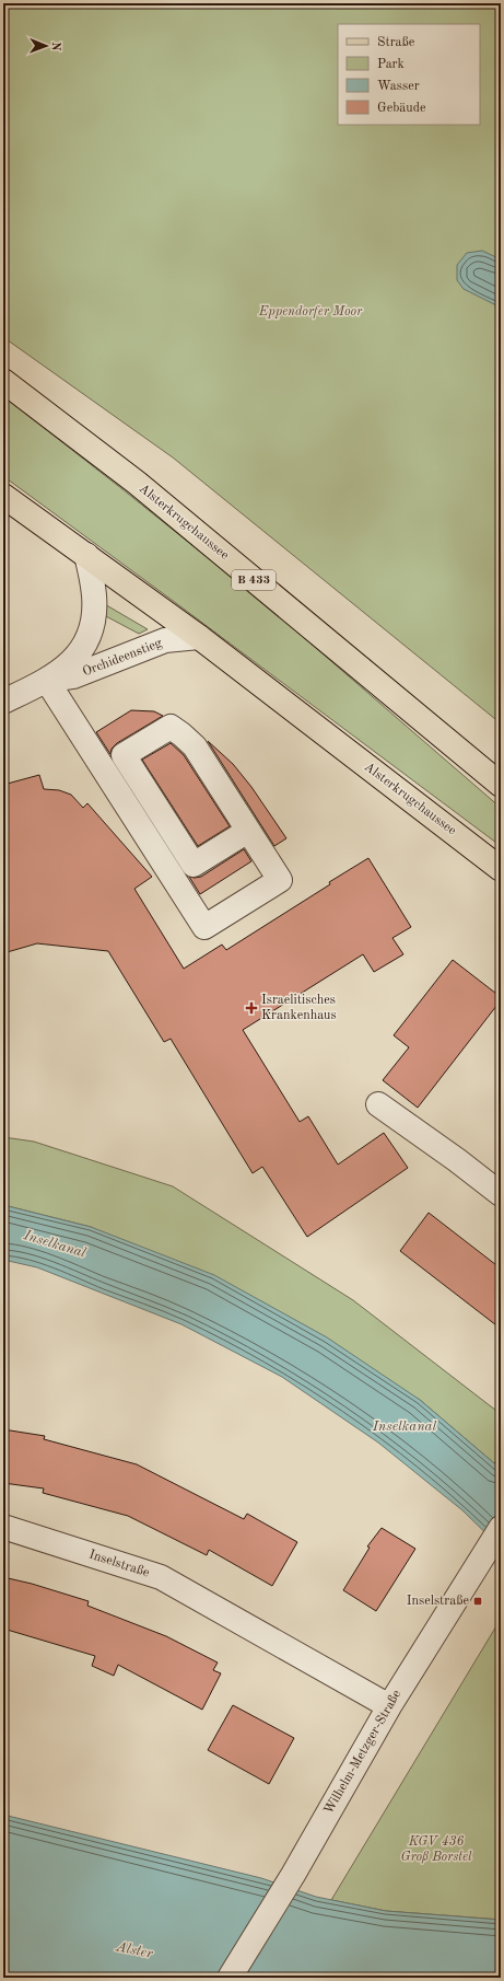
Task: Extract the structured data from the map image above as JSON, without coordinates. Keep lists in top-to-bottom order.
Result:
{
  "streets": {
    "main road": ["Alsterkrugchaussee", "B 433"],
    "street": ["Orchideenstieg", "Inselstraße", "Wilhelm-Metzger-Straße"]
  },
  "crossings": [
    ["Alsterkrugchaussee", "Orchideenstieg"],
    ["Inselstraße", "Wilhelm-Metzger-Straße"]
  ],
  "water": ["Inselkanal", "Alster"],
  "parks": ["Eppendorfer Moor", "KGV 436 Groß Borstel"],
  "places": {
    "health": ["Israelitisches Krankenhaus"],
    "transit": ["Inselstraße"]
  },
  "legend": [
    "Straße",
    "Park",
    "Wasser",
    "Gebäude"
  ],
  "north": "right"
}
